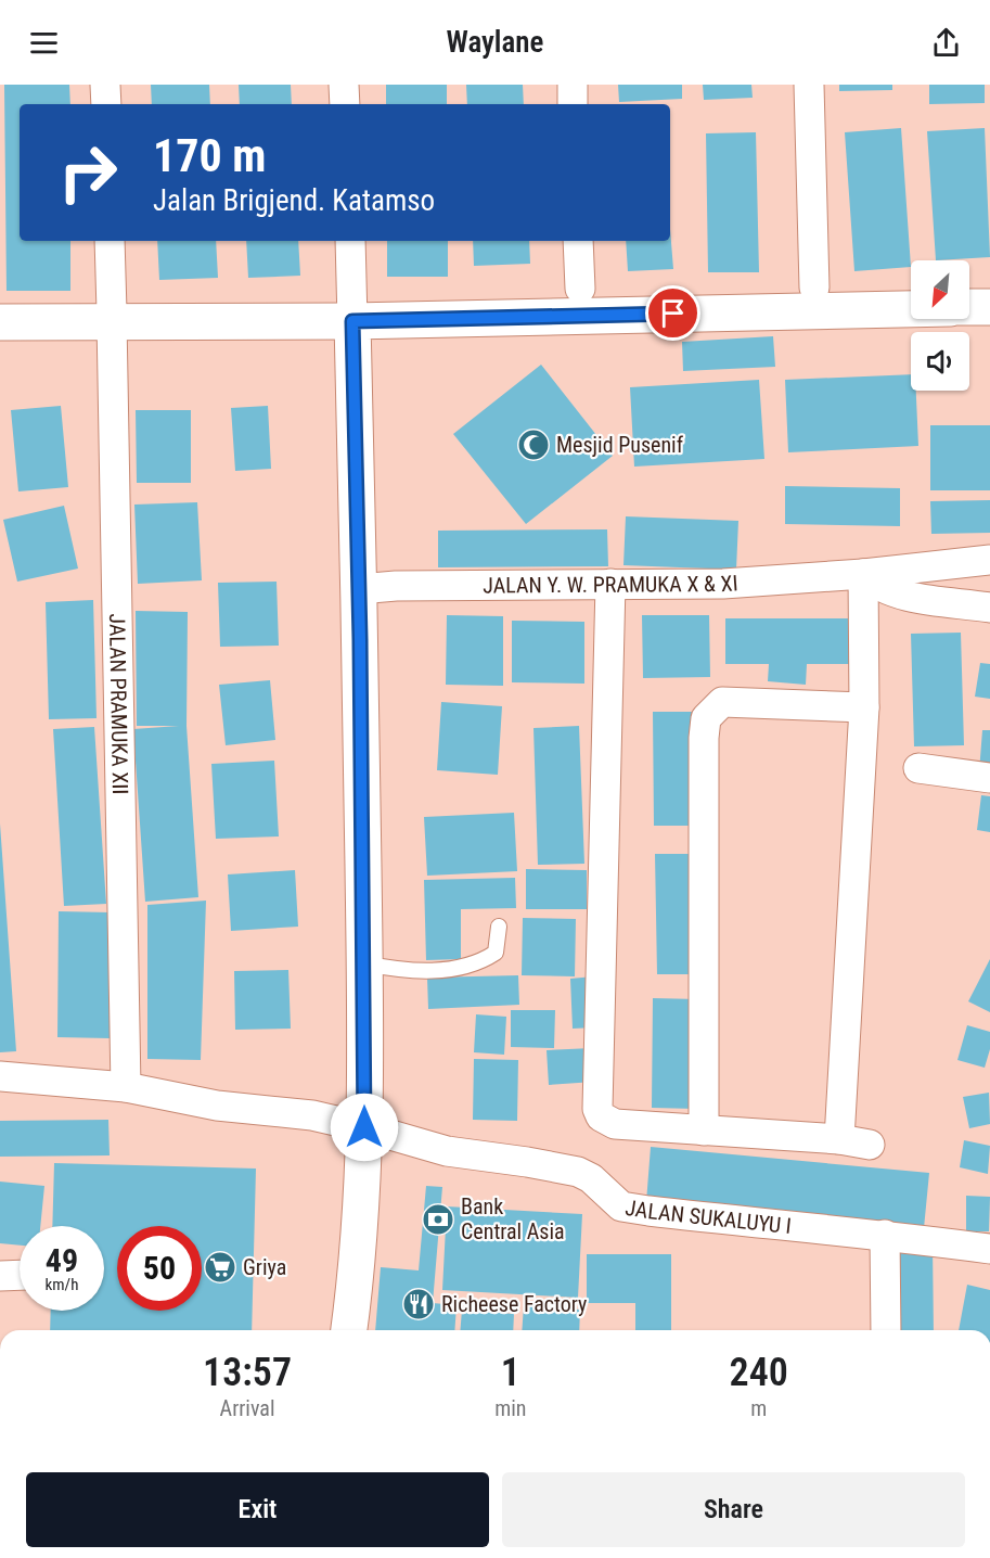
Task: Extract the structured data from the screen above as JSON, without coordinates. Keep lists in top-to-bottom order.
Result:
{
  "streets": {
    "street": ["JALAN Y. W. PRAMUKA X & XI", "JALAN PRAMUKA XII", "JALAN SUKALUYU I"]
  },
  "crossings": [
    ["JALAN PRAMUKA XII", "JALAN SUKALUYU I"]
  ],
  "places": {
    "mosque": ["Mesjid Pusenif"],
    "bank": ["Bank Central Asia"],
    "supermarket": ["Griya"],
    "restaurant": ["Richeese Factory"]
  },
  "north": "bottom left",
  "page": {
    "header": "Waylane",
    "turn": ["170 m", "Jalan Brigjend. Katamso"],
    "speed": "49 km/h",
    "limit": "50",
    "eta": [
      "13:57",
      "Arrival",
      "1",
      "min",
      "240",
      "m"
    ],
    "buttons": ["Exit", "Share"]
  }
}
